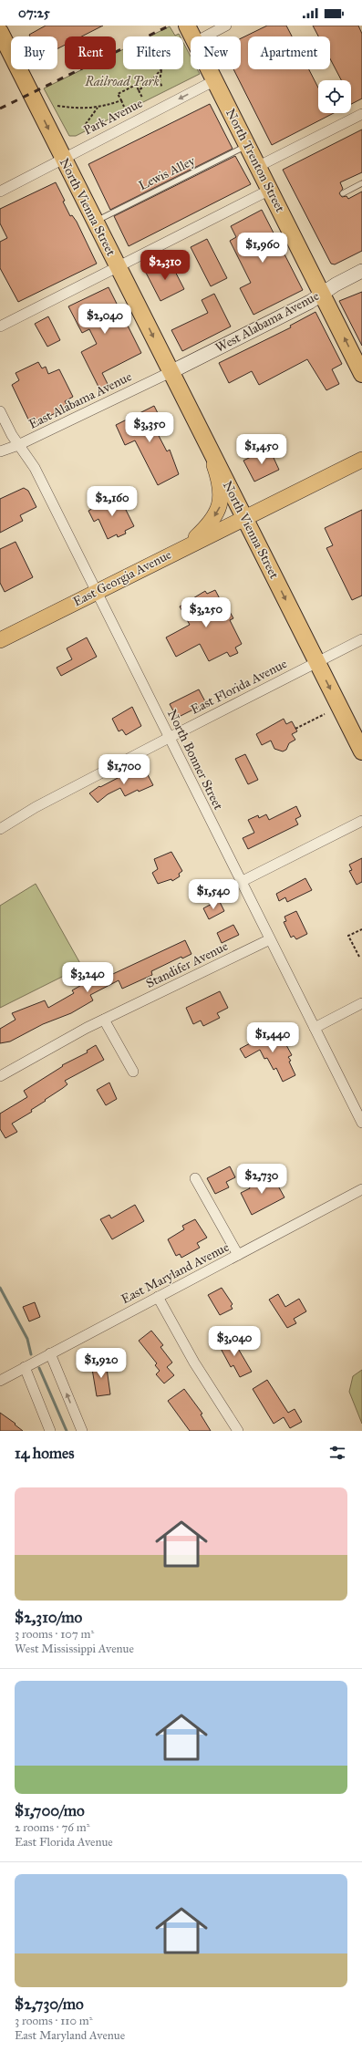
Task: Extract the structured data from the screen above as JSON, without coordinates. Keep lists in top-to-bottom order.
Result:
{
  "streets": {
    "highway": ["North Trenton Street", "North Vienna Street"],
    "main road": ["West Alabama Avenue", "East Georgia Avenue"],
    "street": [
      "Park Avenue",
      "East Alabama Avenue",
      "East Florida Avenue",
      "North Bonner Street",
      "Standifer Avenue",
      "East Maryland Avenue"
    ],
    "lane": ["Lewis Alley"]
  },
  "crossings": [
    ["Park Avenue", "North Trenton Street"],
    ["Park Avenue", "North Vienna Street"],
    ["North Trenton Street", "Lewis Alley"],
    ["North Trenton Street", "West Alabama Avenue"],
    ["Lewis Alley", "North Vienna Street"],
    ["North Vienna Street", "West Alabama Avenue"],
    ["North Vienna Street", "East Alabama Avenue"],
    ["North Vienna Street", "East Georgia Avenue"],
    ["North Vienna Street", "East Florida Avenue"],
    ["West Alabama Avenue", "East Alabama Avenue"],
    ["East Alabama Avenue", "North Bonner Street"],
    ["East Georgia Avenue", "North Bonner Street"],
    ["East Florida Avenue", "North Bonner Street"],
    ["North Bonner Street", "Standifer Avenue"]
  ],
  "one_way": ["Park Avenue", "North Vienna Street"],
  "parks": ["Railroad Park"],
  "page": {
    "status": "07:25",
    "chip": [
      "Buy",
      "Rent",
      "Filters",
      "New",
      "Apartment"
    ],
    "price": [
      "$1,960",
      "$2,310",
      "$2,040",
      "$3,350",
      "$1,450",
      "$2,160",
      "$3,250",
      "$1,700",
      "$1,540",
      "$3,240",
      "$1,440",
      "$2,730",
      "$3,040",
      "$1,920"
    ],
    "heading": "14 homes",
    "list": [
      {
        "name": "$2,310/mo",
        "note": "3 rooms · 107 m² · West Mississippi Avenue"
      },
      {
        "name": "$1,700/mo",
        "note": "2 rooms · 76 m² · East Florida Avenue"
      },
      {
        "name": "$2,730/mo",
        "note": "3 rooms · 110 m² · East Maryland Avenue"
      }
    ]
  }
}
